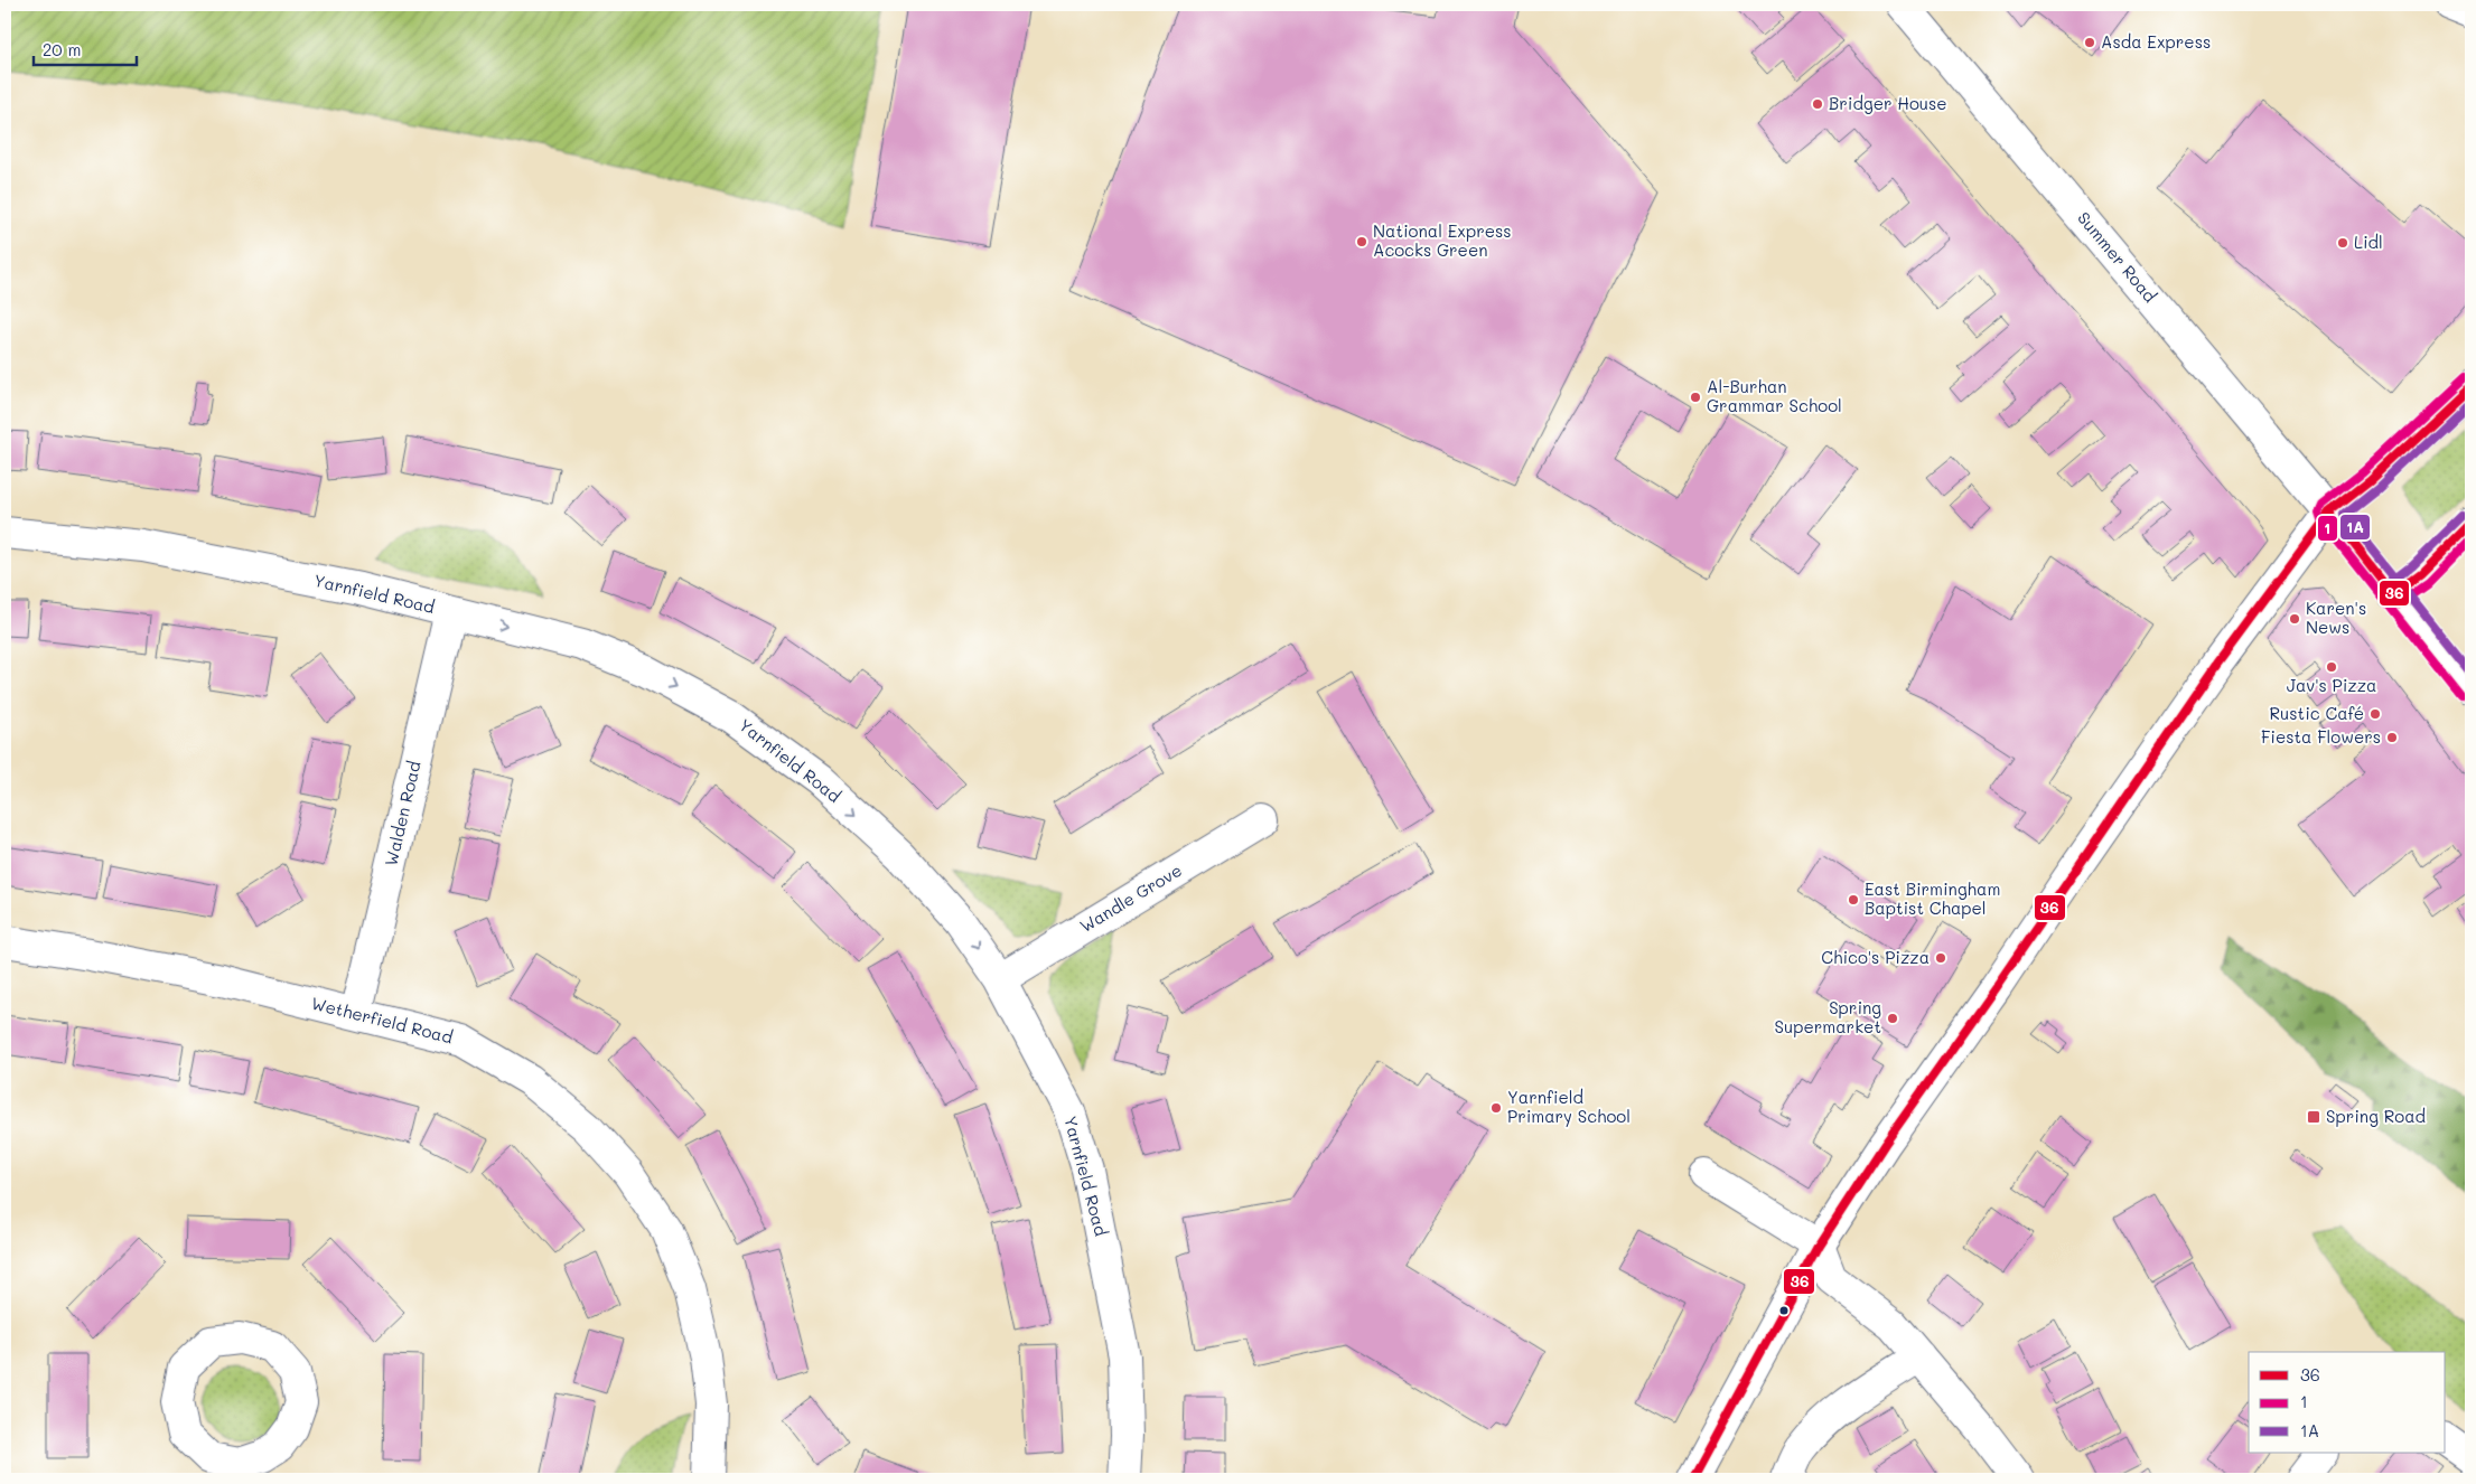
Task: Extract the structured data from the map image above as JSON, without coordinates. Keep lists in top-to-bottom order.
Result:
{
  "streets": {
    "street": [
      "Summer Road",
      "Yarnfield Road",
      "Walden Road",
      "Wandle Grove",
      "Wetherfield Road"
    ]
  },
  "crossings": [
    ["Yarnfield Road", "Walden Road"],
    ["Yarnfield Road", "Wandle Grove"],
    ["Walden Road", "Wetherfield Road"]
  ],
  "one_way": ["Yarnfield Road"],
  "places": {
    "other": [
      "Asda Express",
      "Bridger House",
      "National Express Acocks Green",
      "Lidl",
      "Al-Burhan Grammar School",
      "Karen's News",
      "Jav's Pizza",
      "Rustic Café",
      "Fiesta Flowers",
      "East Birmingham Baptist Chapel",
      "Chico's Pizza",
      "Spring Supermarket",
      "Yarnfield Primary School"
    ],
    "transit": ["Spring Road"]
  },
  "lines": ["transit line 1", "transit line 36", "transit line 1A"],
  "legend": ["36", "1", "1A"],
  "scale_bar": "20 m"
}
